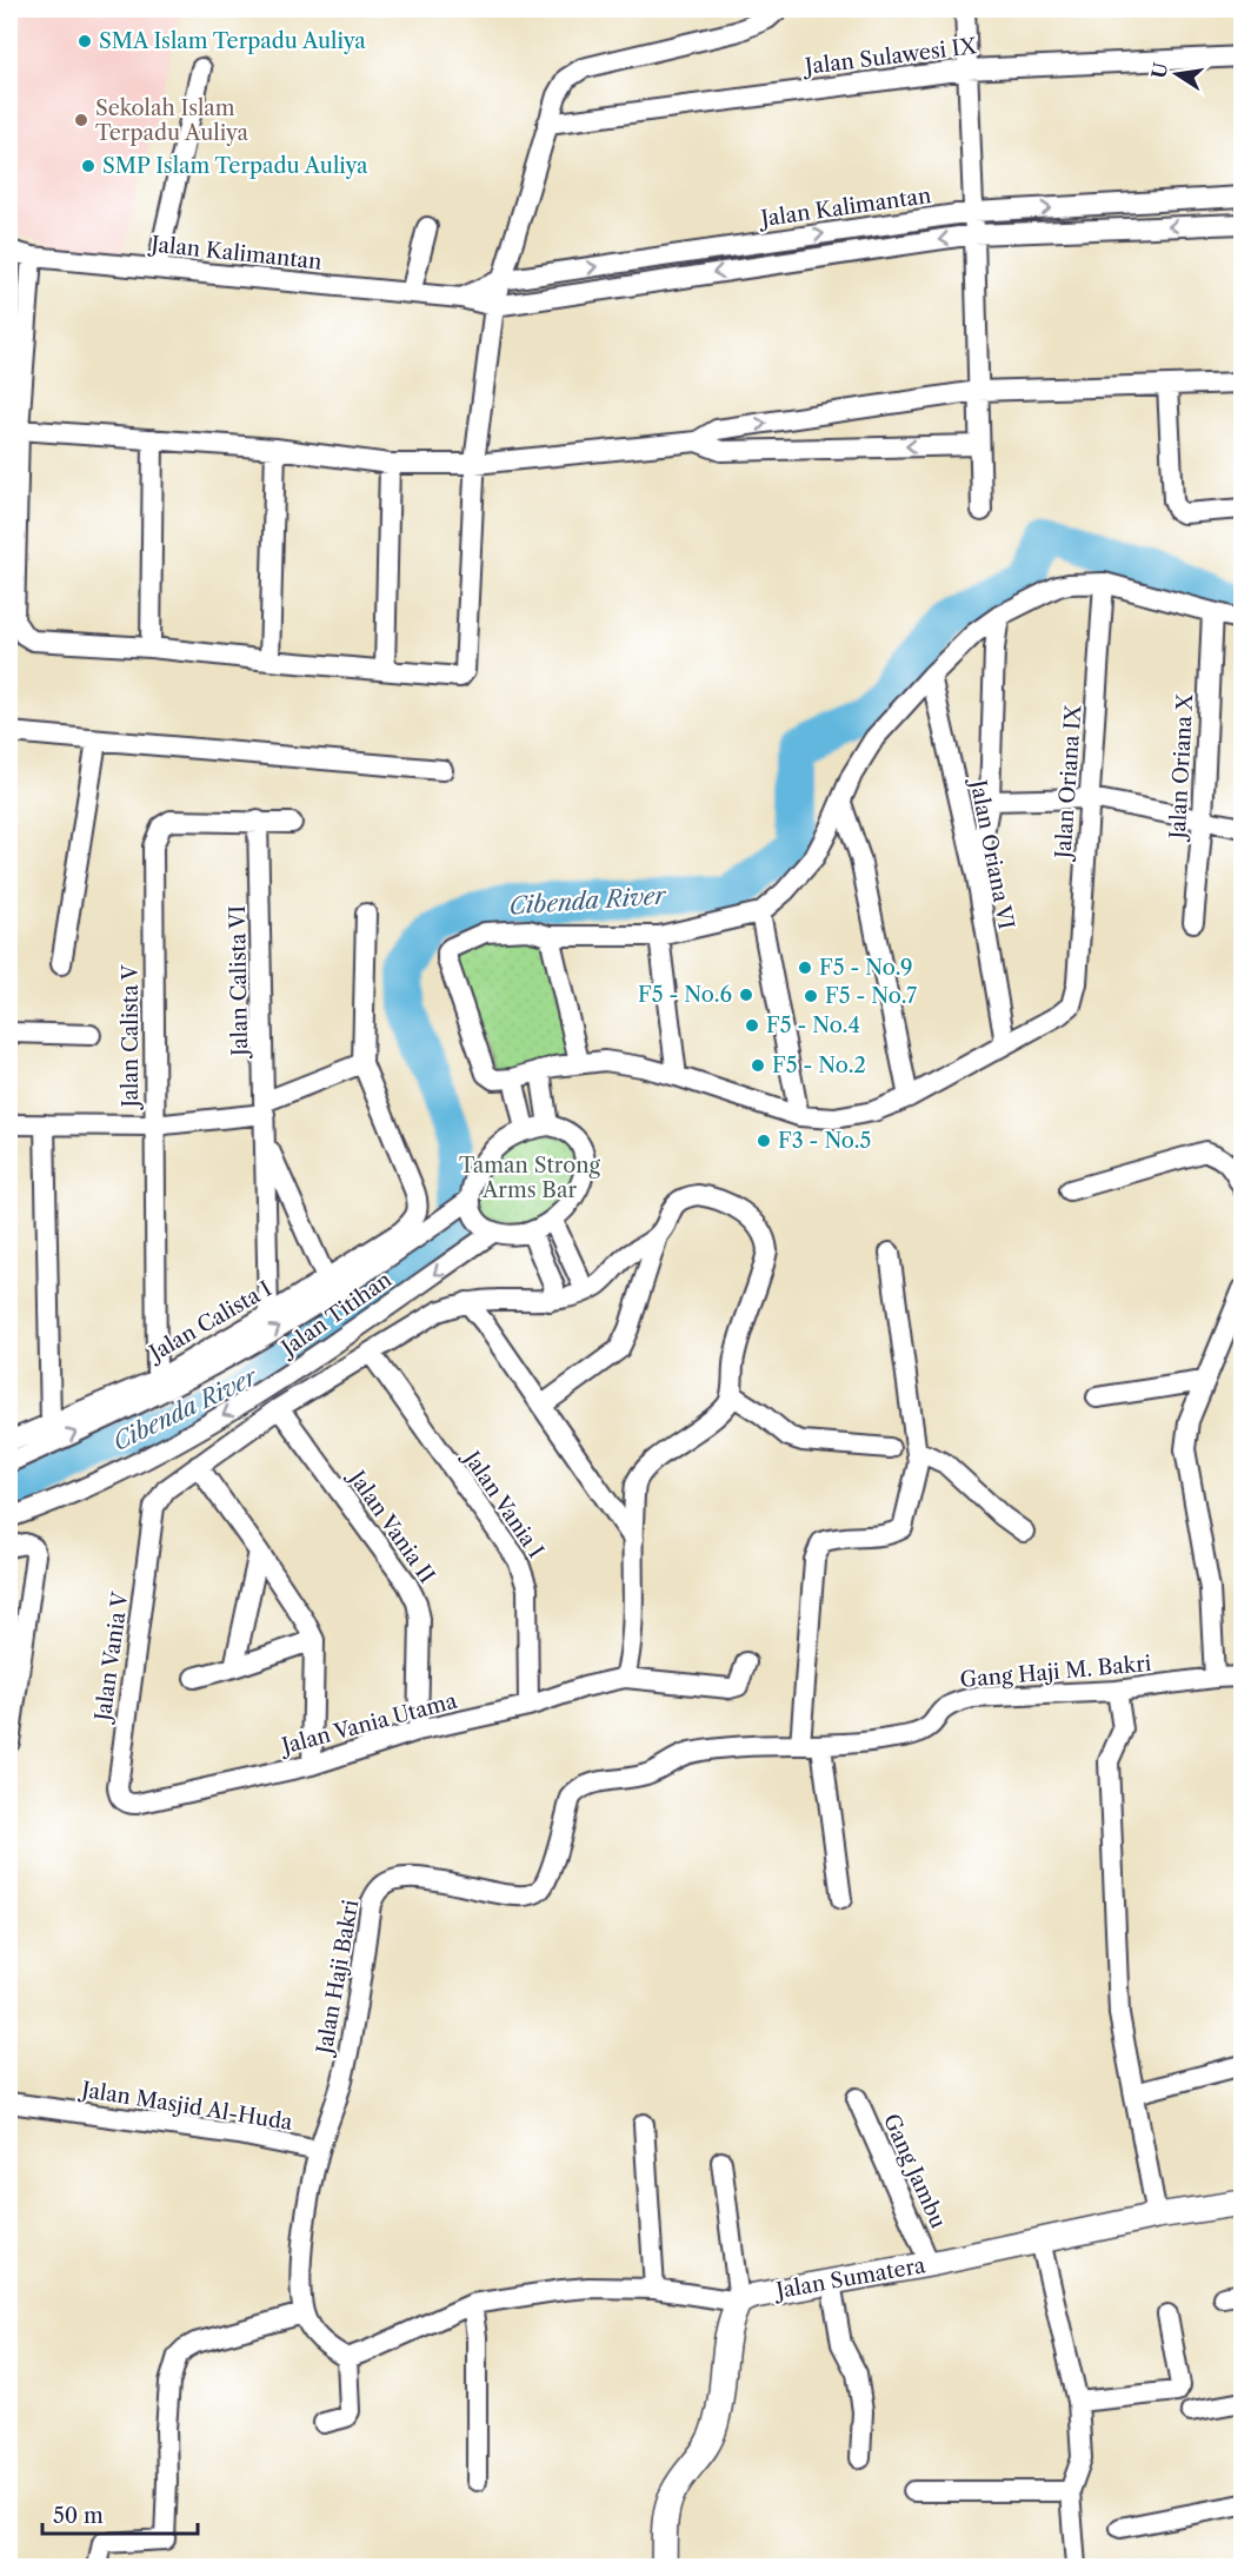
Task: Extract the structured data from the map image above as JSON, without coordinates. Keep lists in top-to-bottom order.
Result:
{
  "streets": {
    "street": [
      "Jalan Sulawesi IX",
      "Jalan Kalimantan",
      "Jalan Oriana X",
      "Jalan Oriana IX",
      "Jalan Oriana VI",
      "Jalan Calista VI",
      "Jalan Calista V",
      "Jalan Titihan",
      "Jalan Calista I",
      "Jalan Vania I",
      "Jalan Vania II",
      "Jalan Vania V",
      "Gang Haji M. Bakri",
      "Jalan Vania Utama",
      "Jalan Haji Bakri",
      "Jalan Masjid Al-Huda",
      "Gang Jambu",
      "Jalan Sumatera"
    ]
  },
  "crossings": [
    ["Jalan Oriana IX", "Jalan Oriana VI"],
    ["Jalan Calista VI", "Jalan Calista V"],
    ["Jalan Calista VI", "Jalan Calista I"],
    ["Jalan Calista V", "Jalan Calista I"],
    ["Jalan Vania I", "Jalan Vania Utama"],
    ["Jalan Vania II", "Jalan Vania Utama"],
    ["Jalan Vania V", "Jalan Vania Utama"],
    ["Gang Haji M. Bakri", "Jalan Haji Bakri"],
    ["Jalan Haji Bakri", "Jalan Masjid Al-Huda"],
    ["Gang Jambu", "Jalan Sumatera"]
  ],
  "water": ["Cibenda River"],
  "parks": ["Taman Strong Arms Bar"],
  "places": [
    "SMA Islam Terpadu Auliya",
    "Sekolah Islam Terpadu Auliya",
    "SMP Islam Terpadu Auliya",
    "F5 - No.9",
    "F5 - No.6",
    "F5 - No.7",
    "F5 - No.4",
    "F5 - No.2",
    "F3 - No.5"
  ],
  "scale_bar": "50 m",
  "north": "left"
}
